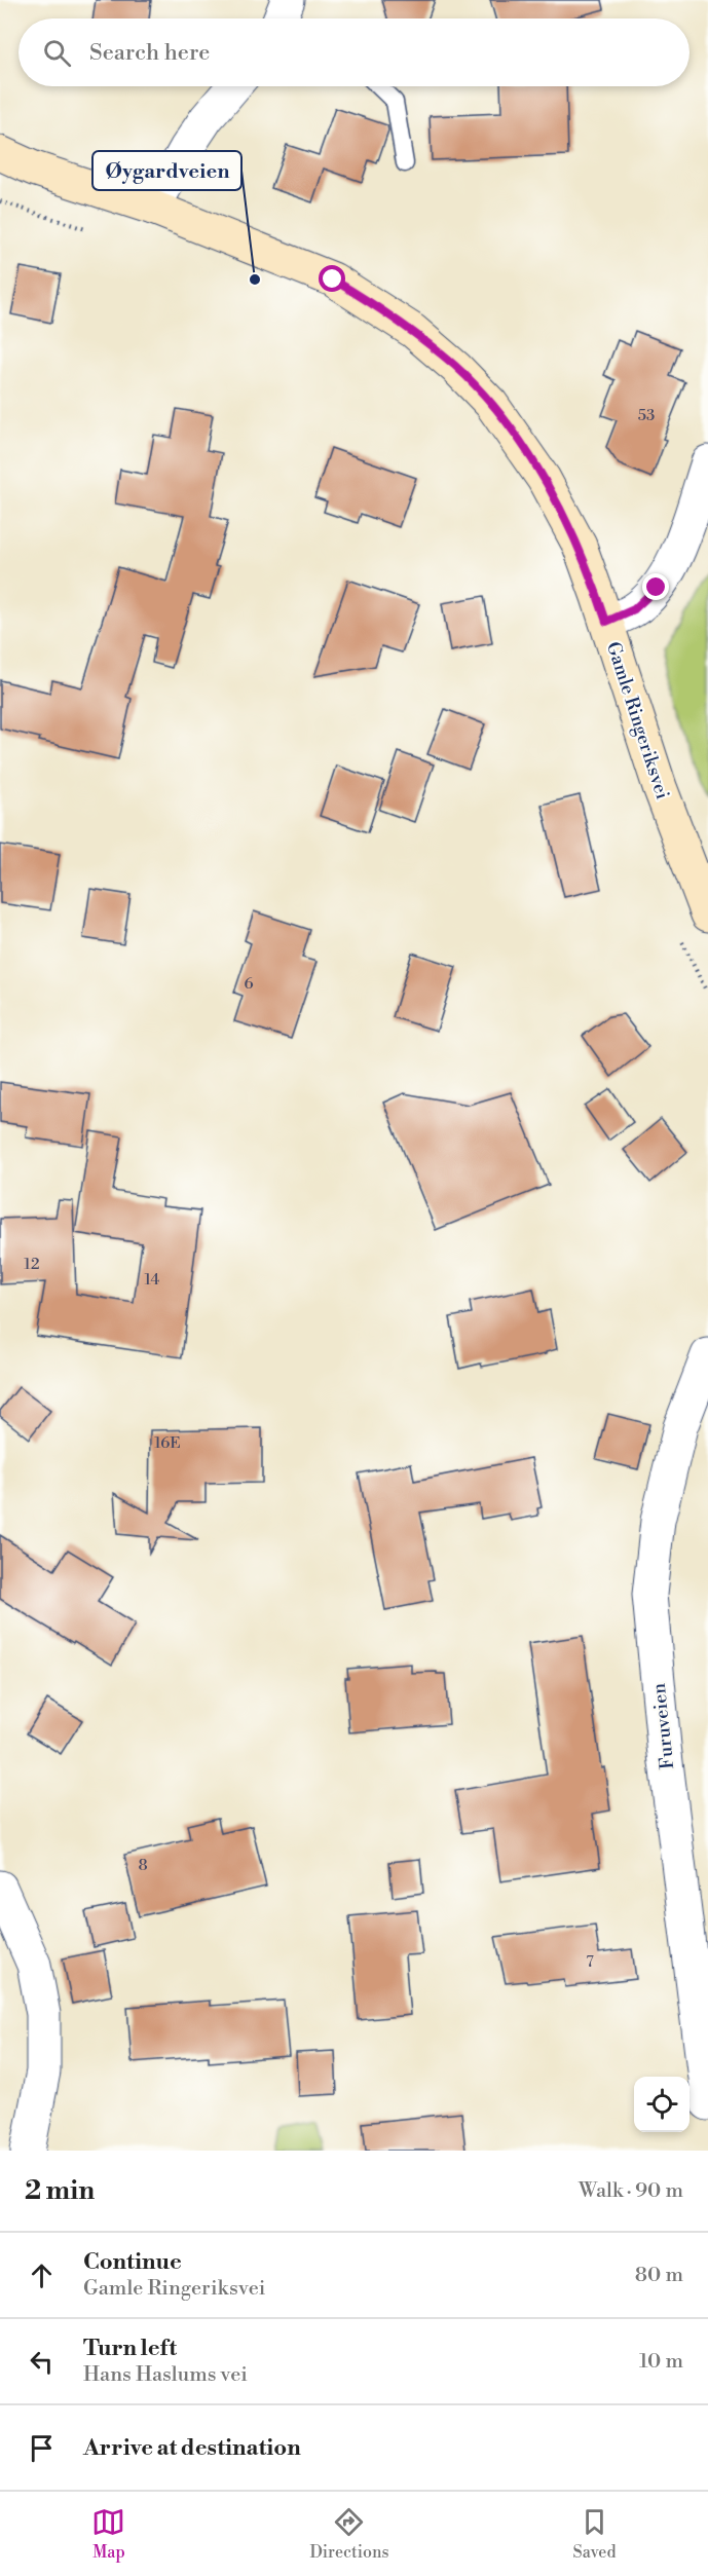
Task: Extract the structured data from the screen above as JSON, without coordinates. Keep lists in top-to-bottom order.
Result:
{
  "streets": {
    "main road": ["Gamle Ringeriksvei"],
    "street": ["Furuveien"]
  },
  "places": ["Øygardveien"],
  "house_numbers": [
    "53",
    "6",
    "12",
    "14",
    "16E",
    "8",
    "7"
  ],
  "page": {
    "search": "Search here",
    "heading": ["2 min", "Walk · 90 m"],
    "list": [
      ["Continue", "Gamle Ringeriksvei", "80 m"],
      ["Turn left", "Hans Haslums vei", "10 m"],
      "Arrive at destination"
    ],
    "nav": ["Map", "Directions", "Saved"]
  }
}
